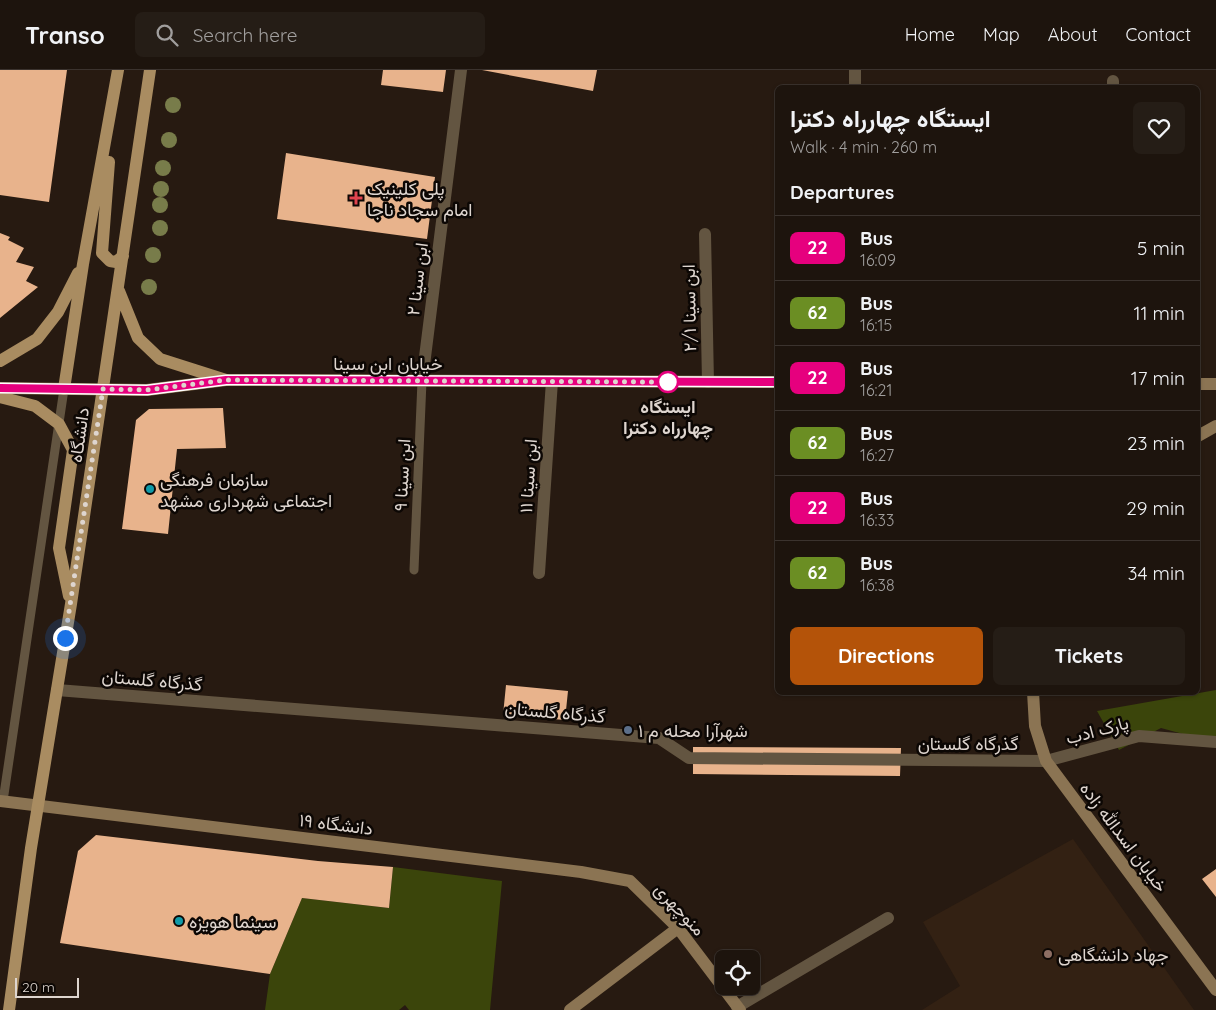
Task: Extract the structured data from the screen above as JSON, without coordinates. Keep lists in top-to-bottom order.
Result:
{
  "streets": {
    "main road": [
      "خیابان ابن سینا",
      "دانشگاه",
      "دانشگاه ۱۹",
      "خیابان اسدالله زاده",
      "منوچهری"
    ],
    "street": [
      "ابن سینا ۲",
      "ابن سینا ۲/۱",
      "ابن سینا ۱۱",
      "گذرگاه گلستان",
      "پارک ادب"
    ],
    "lane": ["ابن سینا ۹"]
  },
  "crossings": [
    ["ابن سینا ۲", "خیابان ابن سینا"],
    ["ابن سینا ۲", "ابن سینا ۹"],
    ["ابن سینا ۲/۱", "خیابان ابن سینا"],
    ["خیابان ابن سینا", "دانشگاه"],
    ["خیابان ابن سینا", "ابن سینا ۹"],
    ["خیابان ابن سینا", "ابن سینا ۱۱"],
    ["دانشگاه", "گذرگاه گلستان"],
    ["دانشگاه", "دانشگاه ۱۹"],
    ["گذرگاه گلستان", "پارک ادب"],
    ["گذرگاه گلستان", "خیابان اسدالله زاده"],
    ["پارک ادب", "خیابان اسدالله زاده"],
    ["دانشگاه ۱۹", "منوچهری"]
  ],
  "places": {
    "health": ["پلی کلینیک امام سجاد ناجا"],
    "other": [
      "ایستگاه چهارراه دکترا",
      "سازمان فرهنگی اجتماعی شهرداری مشهد",
      "شهرآرا محله م ۱",
      "سینما هویزه",
      "جهاد دانشگاهی"
    ]
  },
  "lines": ["bus line 22"],
  "scale_bar": "20 m",
  "page": {
    "header": "Transo",
    "search": "Search here",
    "nav": [
      "Home",
      "Map",
      "About",
      "Contact"
    ],
    "heading": [
      ["ایستگاه چهارراه دکترا", "Walk · 4 min · 260 m"],
      "Departures"
    ],
    "list": [
      {
        "mark": "22",
        "name": "Bus",
        "note": "16:09",
        "value": "5 min"
      },
      {
        "mark": "62",
        "name": "Bus",
        "note": "16:15",
        "value": "11 min"
      },
      {
        "mark": "22",
        "name": "Bus",
        "note": "16:21",
        "value": "17 min"
      },
      {
        "mark": "62",
        "name": "Bus",
        "note": "16:27",
        "value": "23 min"
      },
      {
        "mark": "22",
        "name": "Bus",
        "note": "16:33",
        "value": "29 min"
      },
      {
        "mark": "62",
        "name": "Bus",
        "note": "16:38",
        "value": "34 min"
      }
    ],
    "buttons": ["Directions", "Tickets"],
    "scale": "20 m"
  }
}
